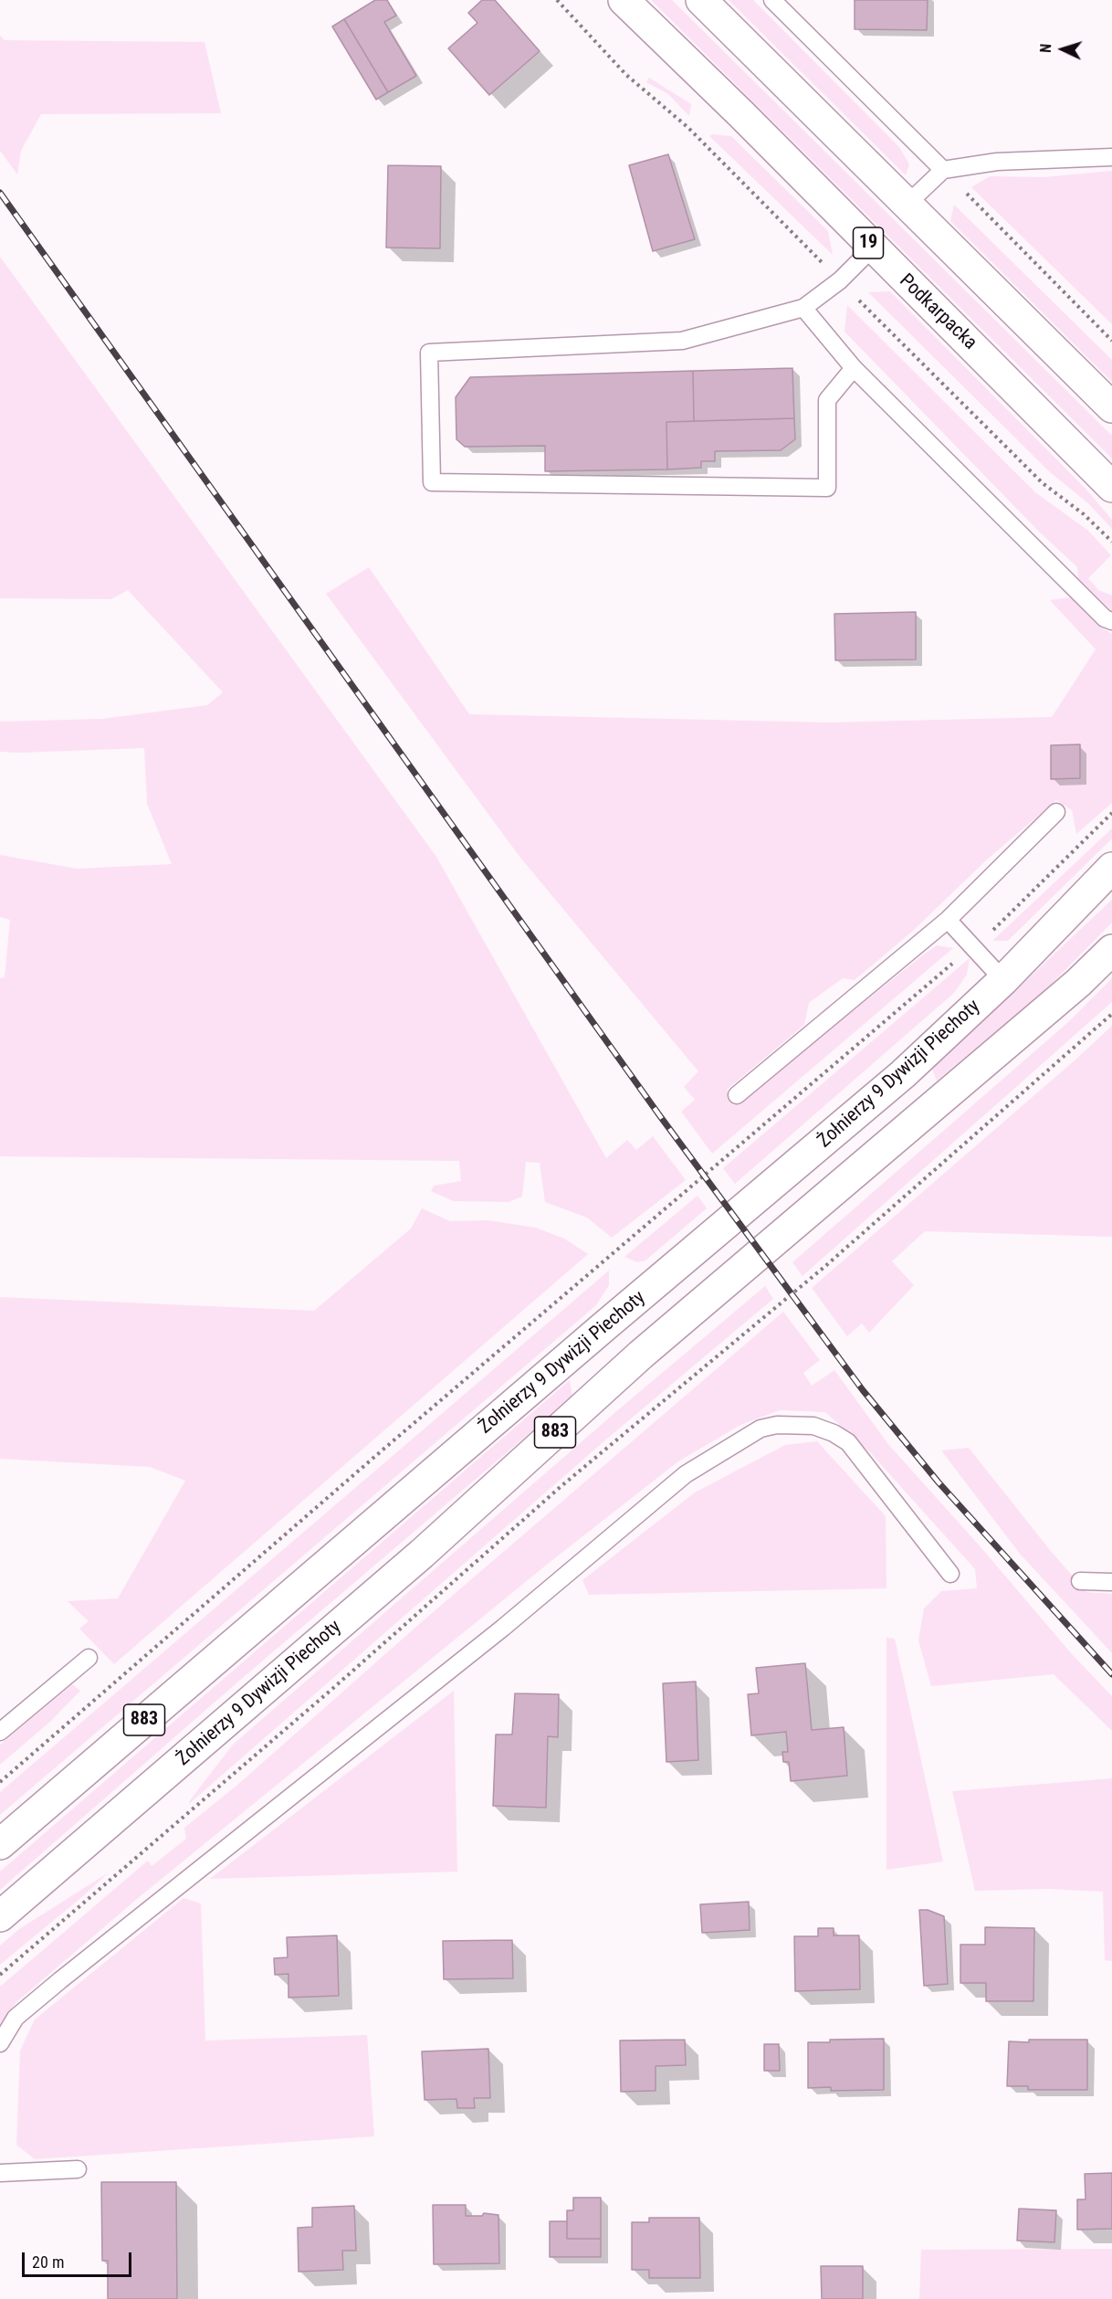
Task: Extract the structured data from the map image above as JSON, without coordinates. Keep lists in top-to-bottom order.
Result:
{
  "streets": {
    "main road": [
      "19",
      "Podkarpacka",
      "Żołnierzy 9 Dywizji Piechoty",
      "883"
    ]
  },
  "scale_bar": "20 m",
  "north": "left"
}
